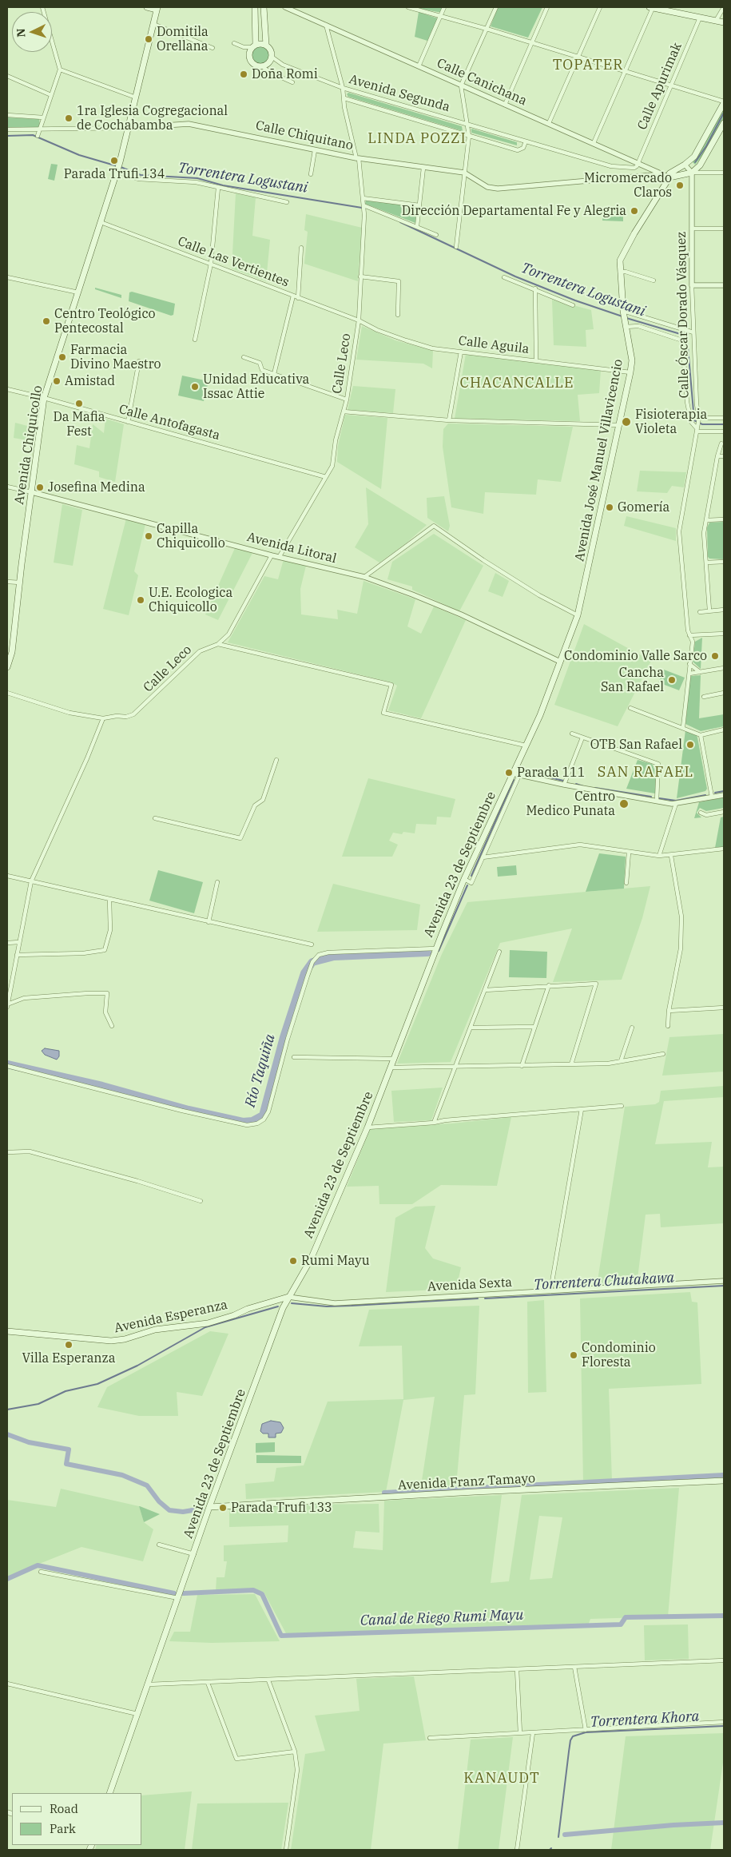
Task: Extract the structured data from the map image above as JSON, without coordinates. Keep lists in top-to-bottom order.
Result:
{
  "streets": {
    "main road": [
      "Avenida Chiquicollo",
      "Avenida José Manuel Villavicencio",
      "Avenida 23 de Septiembre",
      "Avenida Esperanza",
      "Avenida Franz Tamayo"
    ],
    "street": [
      "Calle Canichana",
      "Calle Apurimak",
      "Avenida Segunda",
      "Calle Chiquitano",
      "Calle Las Vertientes",
      "Calle Óscar Dorado Vásquez",
      "Calle Aguila",
      "Calle Leco",
      "Calle Antofagasta",
      "Avenida Litoral",
      "Avenida Sexta"
    ]
  },
  "crossings": [
    ["Calle Canichana", "Calle Apurimak"],
    ["Calle Canichana", "Avenida Segunda"],
    ["Calle Canichana", "Calle Chiquitano"],
    ["Calle Canichana", "Calle Leco"],
    ["Calle Canichana", "Avenida José Manuel Villavicencio"],
    ["Calle Apurimak", "Avenida Segunda"],
    ["Avenida Segunda", "Calle Leco"],
    ["Calle Chiquitano", "Calle Leco"],
    ["Calle Chiquitano", "Avenida Chiquicollo"],
    ["Calle Las Vertientes", "Calle Aguila"],
    ["Calle Las Vertientes", "Calle Leco"],
    ["Calle Las Vertientes", "Avenida Chiquicollo"],
    ["Calle Aguila", "Calle Leco"],
    ["Calle Aguila", "Avenida José Manuel Villavicencio"],
    ["Calle Leco", "Calle Antofagasta"],
    ["Calle Leco", "Avenida Litoral"],
    ["Calle Antofagasta", "Avenida Chiquicollo"],
    ["Avenida Chiquicollo", "Avenida Litoral"],
    ["Avenida José Manuel Villavicencio", "Avenida Litoral"],
    ["Avenida José Manuel Villavicencio", "Avenida 23 de Septiembre"],
    ["Avenida Litoral", "Avenida 23 de Septiembre"],
    ["Avenida 23 de Septiembre", "Avenida Sexta"],
    ["Avenida 23 de Septiembre", "Avenida Esperanza"],
    ["Avenida 23 de Septiembre", "Avenida Franz Tamayo"],
    ["Avenida Sexta", "Avenida Esperanza"]
  ],
  "districts": [
    "TOPATER",
    "LINDA POZZI",
    "CHACANCALLE",
    "SAN RAFAEL",
    "KANAUDT"
  ],
  "water": [
    "Torrentera Logustani",
    "Río Taquiña",
    "Torrentera Chutakawa",
    "Canal de Riego Rumi Mayu",
    "Torrentera Khora"
  ],
  "places": [
    "Domitila Orellana",
    "Doña Romi",
    "1ra Iglesia Cogregacional de Cochabamba",
    "Parada Trufi 134",
    "Micromercado Claros",
    "Dirección Departamental Fe y Alegria",
    "Centro Teológico Pentecostal",
    "Farmacia Divino Maestro",
    "Amistad",
    "Unidad Educativa Issac Attie",
    "Da Mafia Fest",
    "Fisioterapia Violeta",
    "Josefina Medina",
    "Gomería",
    "Capilla Chiquicollo",
    "U.E. Ecologica Chiquicollo",
    "Condominio Valle Sarco",
    "Cancha San Rafael",
    "OTB San Rafael",
    "Parada 111",
    "Centro Medico Punata",
    "Rumi Mayu",
    "Villa Esperanza",
    "Condominio Floresta",
    "Parada Trufi 133"
  ],
  "legend": ["Road", "Park"],
  "north": "left"
}
